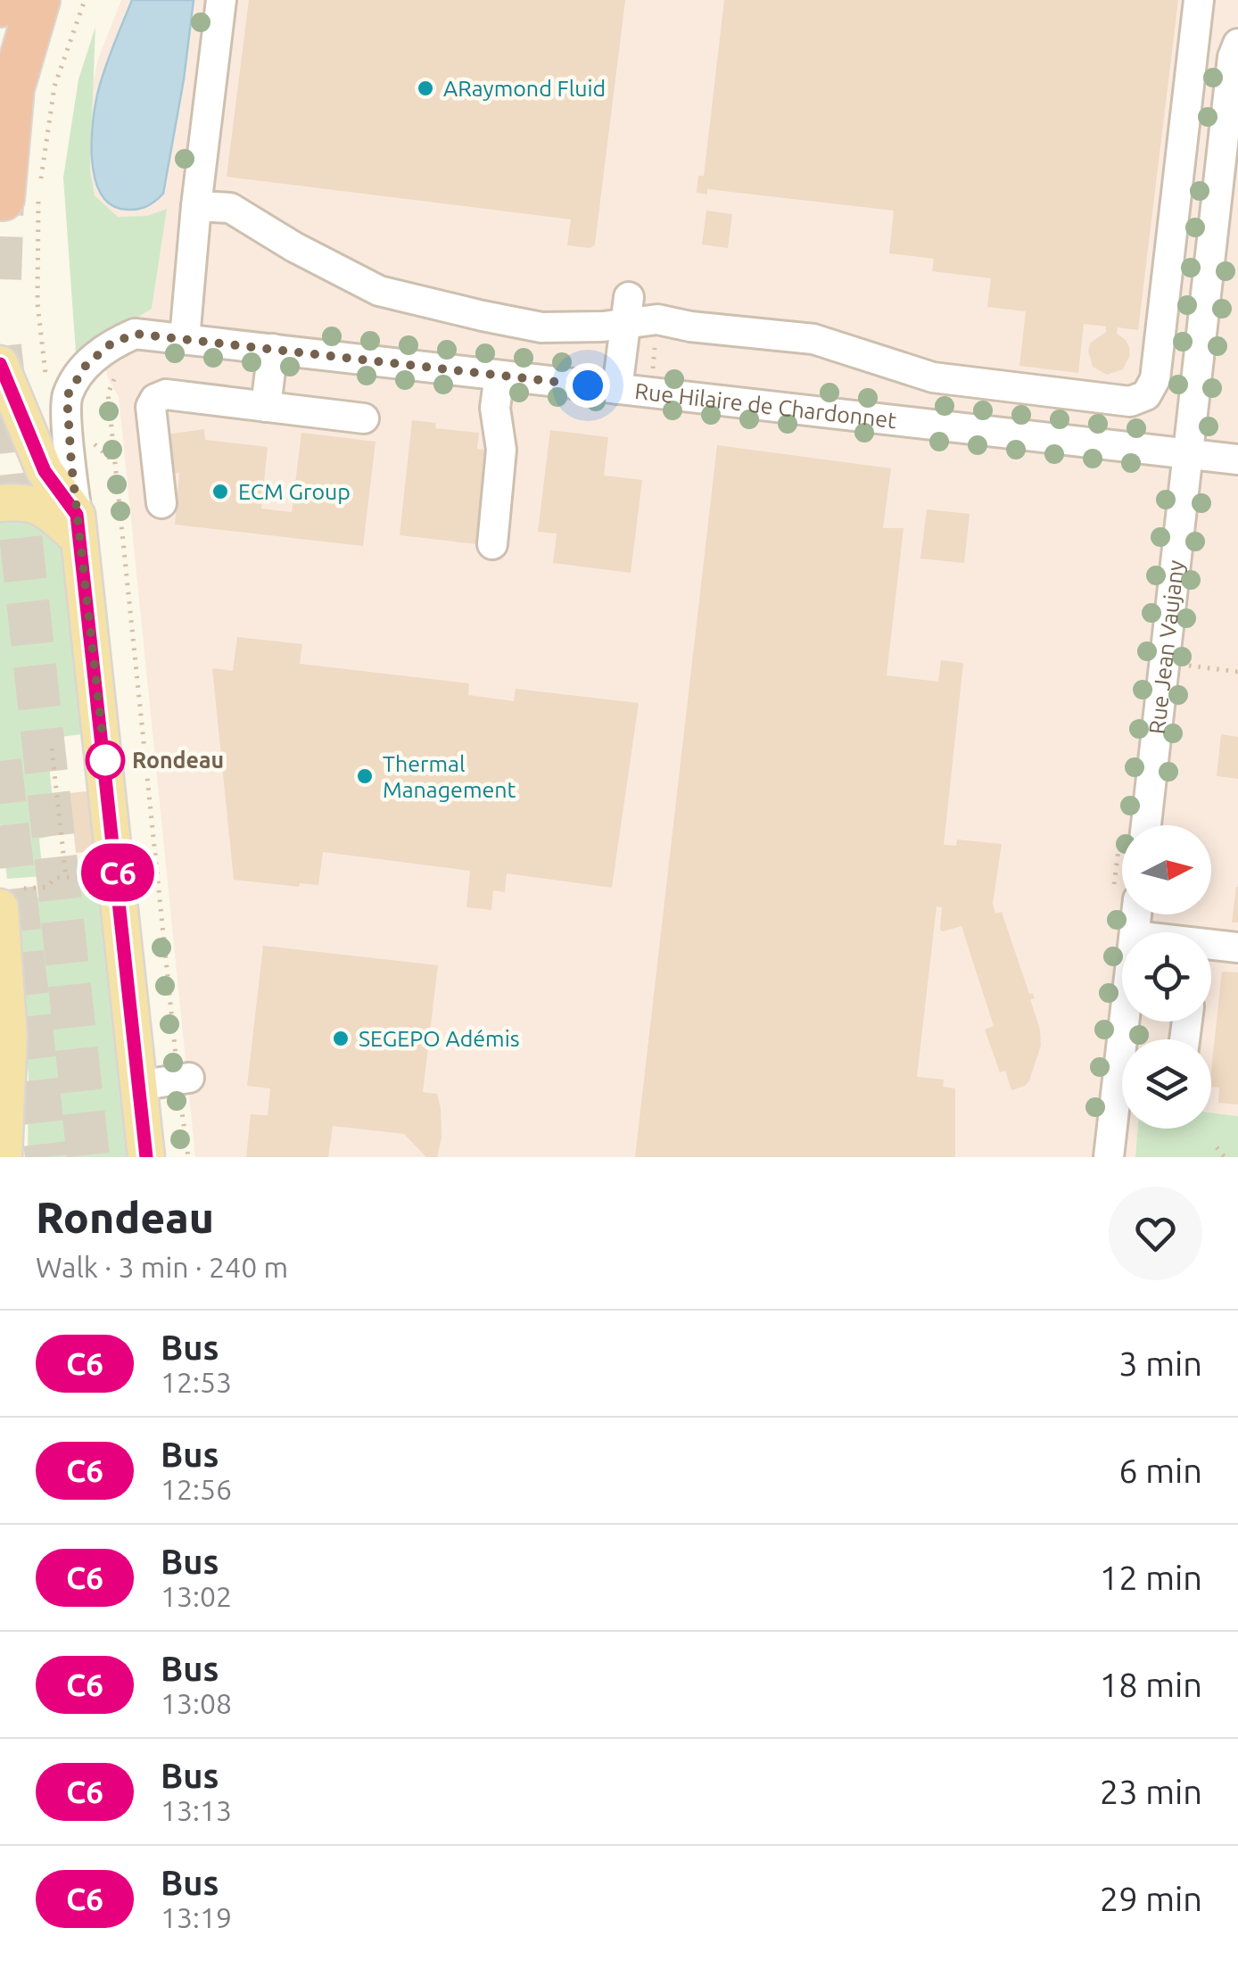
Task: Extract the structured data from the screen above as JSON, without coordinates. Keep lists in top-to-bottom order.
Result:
{
  "streets": {
    "main road": ["Rue Hilaire de Chardonnet"],
    "street": ["Rue Jean Vaujany"]
  },
  "crossings": [
    ["Rue Hilaire de Chardonnet", "Rue Jean Vaujany"]
  ],
  "places": [
    "ARaymond Fluid",
    "ECM Group",
    "Rondeau",
    "Thermal Management",
    "SEGEPO Adémis"
  ],
  "lines": ["bus line C6"],
  "north": "right",
  "page": {
    "on_map": "C6",
    "heading": ["Rondeau", "Walk · 3 min · 240 m"],
    "list": [
      {
        "mark": "C6",
        "name": "Bus",
        "note": "12:53",
        "value": "3 min"
      },
      {
        "mark": "C6",
        "name": "Bus",
        "note": "12:56",
        "value": "6 min"
      },
      {
        "mark": "C6",
        "name": "Bus",
        "note": "13:02",
        "value": "12 min"
      },
      {
        "mark": "C6",
        "name": "Bus",
        "note": "13:08",
        "value": "18 min"
      },
      {
        "mark": "C6",
        "name": "Bus",
        "note": "13:13",
        "value": "23 min"
      },
      {
        "mark": "C6",
        "name": "Bus",
        "note": "13:19",
        "value": "29 min"
      }
    ]
  }
}
